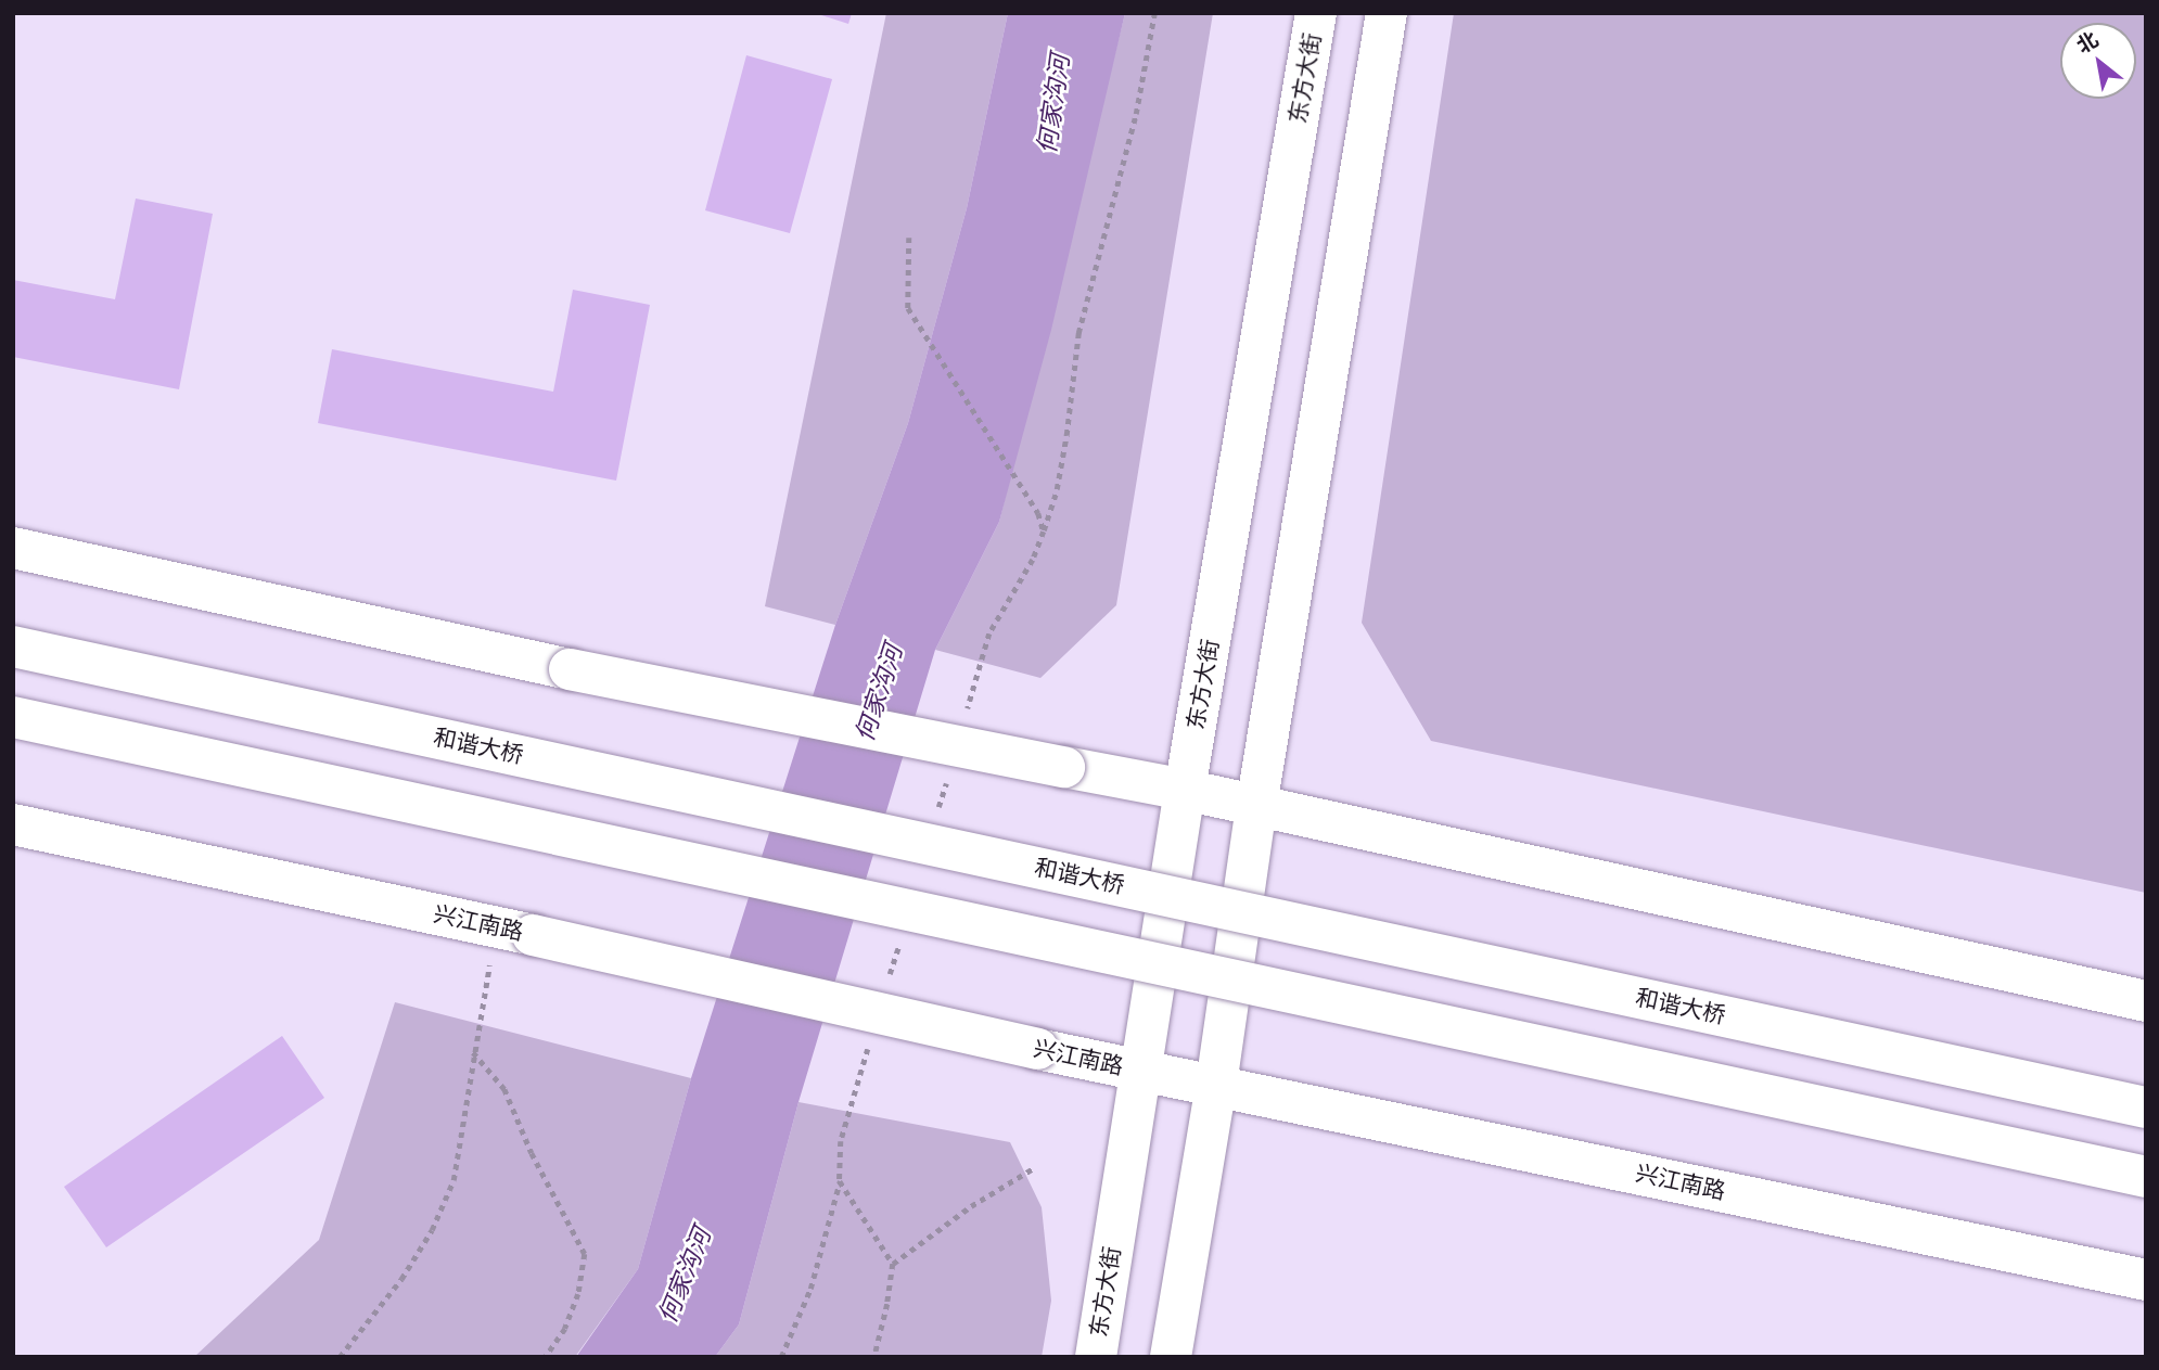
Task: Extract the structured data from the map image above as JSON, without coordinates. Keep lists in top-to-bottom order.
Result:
{
  "streets": {
    "main road": ["东方大街", "和谐大桥", "兴江南路"]
  },
  "crossings": [
    ["东方大街", "兴江南路"]
  ],
  "water": ["何家沟河"],
  "north": "top left"
}
